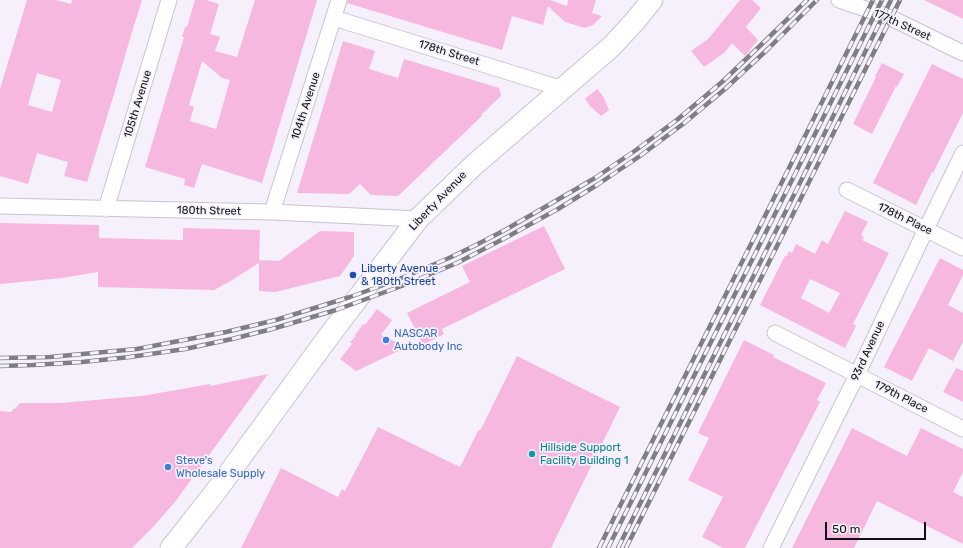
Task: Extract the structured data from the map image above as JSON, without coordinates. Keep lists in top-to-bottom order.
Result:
{
  "streets": {
    "main road": ["Liberty Avenue"],
    "street": [
      "177th Street",
      "178th Street",
      "105th Avenue",
      "104th Avenue",
      "180th Street",
      "178th Place",
      "93rd Avenue",
      "179th Place"
    ]
  },
  "crossings": [
    ["178th Street", "104th Avenue"],
    ["178th Street", "Liberty Avenue"],
    ["105th Avenue", "180th Street"],
    ["104th Avenue", "180th Street"],
    ["Liberty Avenue", "180th Street"],
    ["178th Place", "93rd Avenue"],
    ["93rd Avenue", "179th Place"]
  ],
  "places": [
    "Liberty Avenue & 180th Street",
    "NASCAR Autobody Inc",
    "Hillside Support Facility Building 1",
    "Steve's Wholesale Supply"
  ],
  "scale_bar": "50 m"
}
